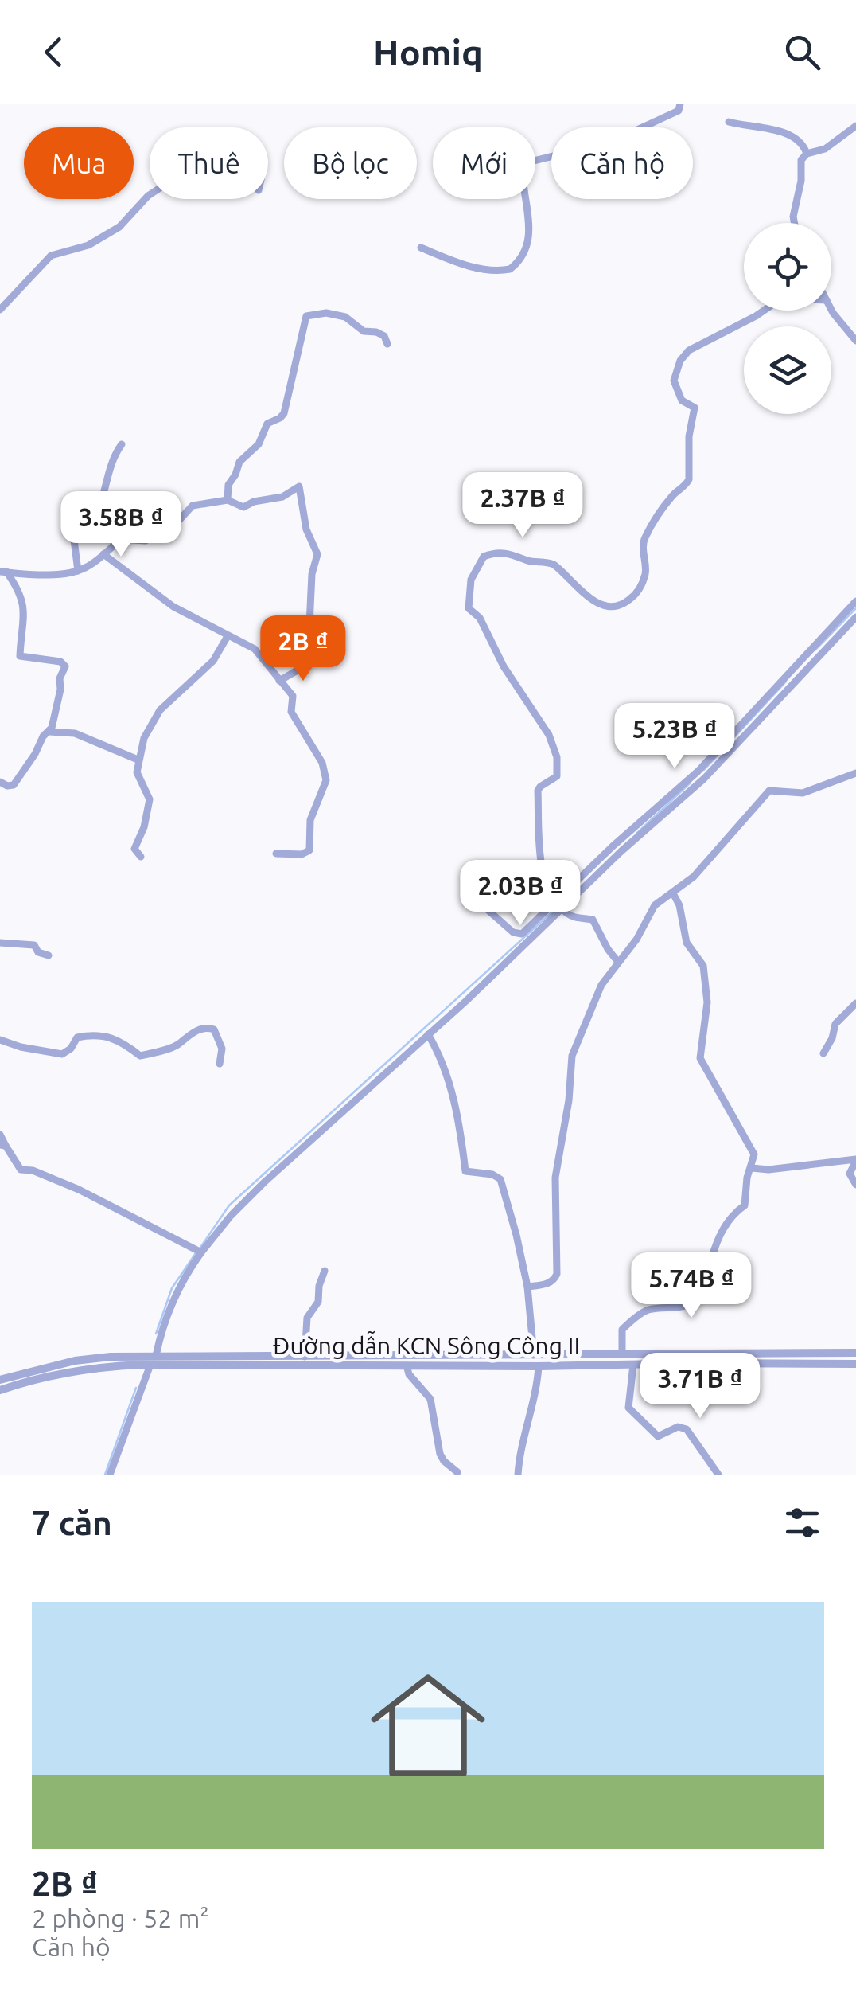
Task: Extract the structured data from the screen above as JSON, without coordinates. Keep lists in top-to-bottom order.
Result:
{
  "streets": {
    "street": ["Đường dẫn KCN Sông Công II"]
  },
  "page": {
    "header": "Homiq",
    "chip": [
      "Mua",
      "Thuê",
      "Bộ lọc",
      "Mới",
      "Căn hộ"
    ],
    "price": [
      "2.37B ₫",
      "3.58B ₫",
      "2B ₫",
      "5.23B ₫",
      "2.03B ₫",
      "5.74B ₫",
      "3.71B ₫"
    ],
    "heading": "7 căn",
    "list": [
      {
        "name": "2B ₫",
        "note": "2 phòng · 52 m² · Căn hộ"
      }
    ]
  }
}
